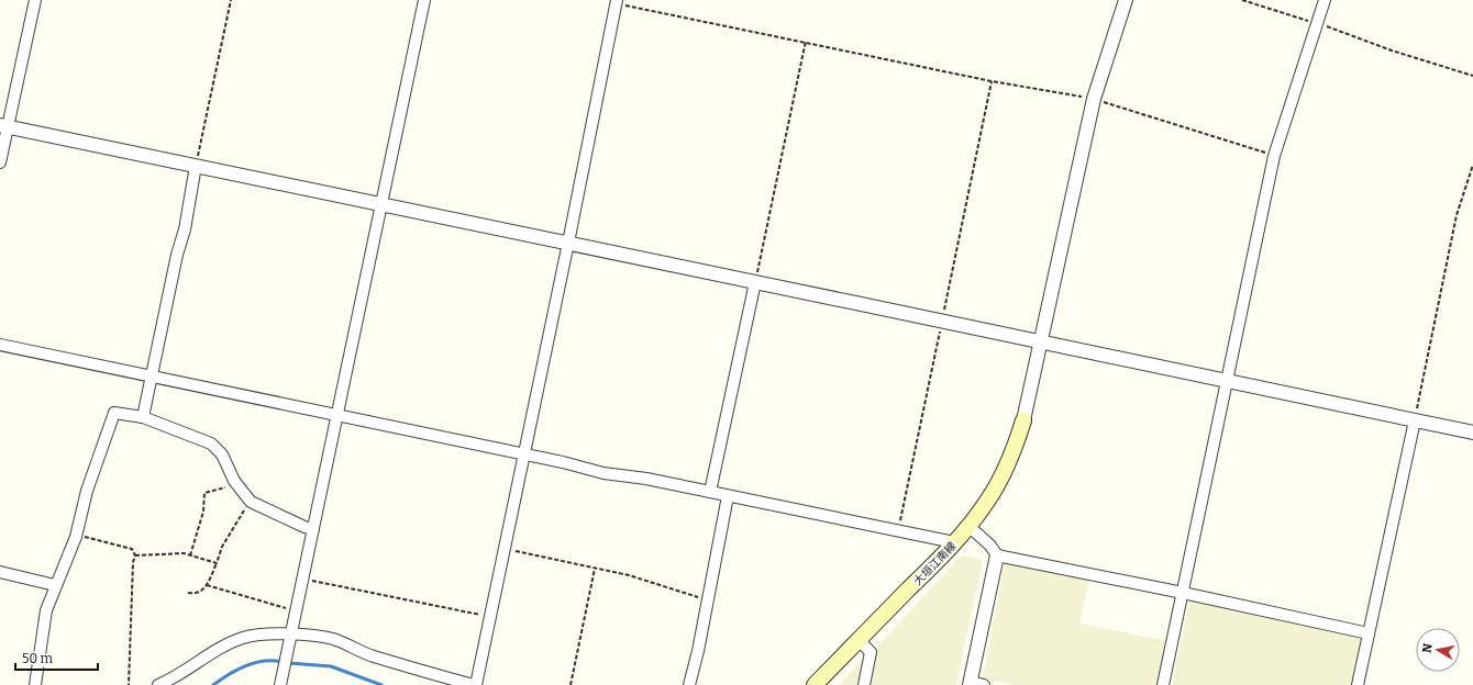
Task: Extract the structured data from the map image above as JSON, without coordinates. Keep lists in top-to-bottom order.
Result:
{
  "streets": {
    "main road": ["大垣江南線"]
  },
  "scale_bar": "50 m",
  "north": "left"
}
